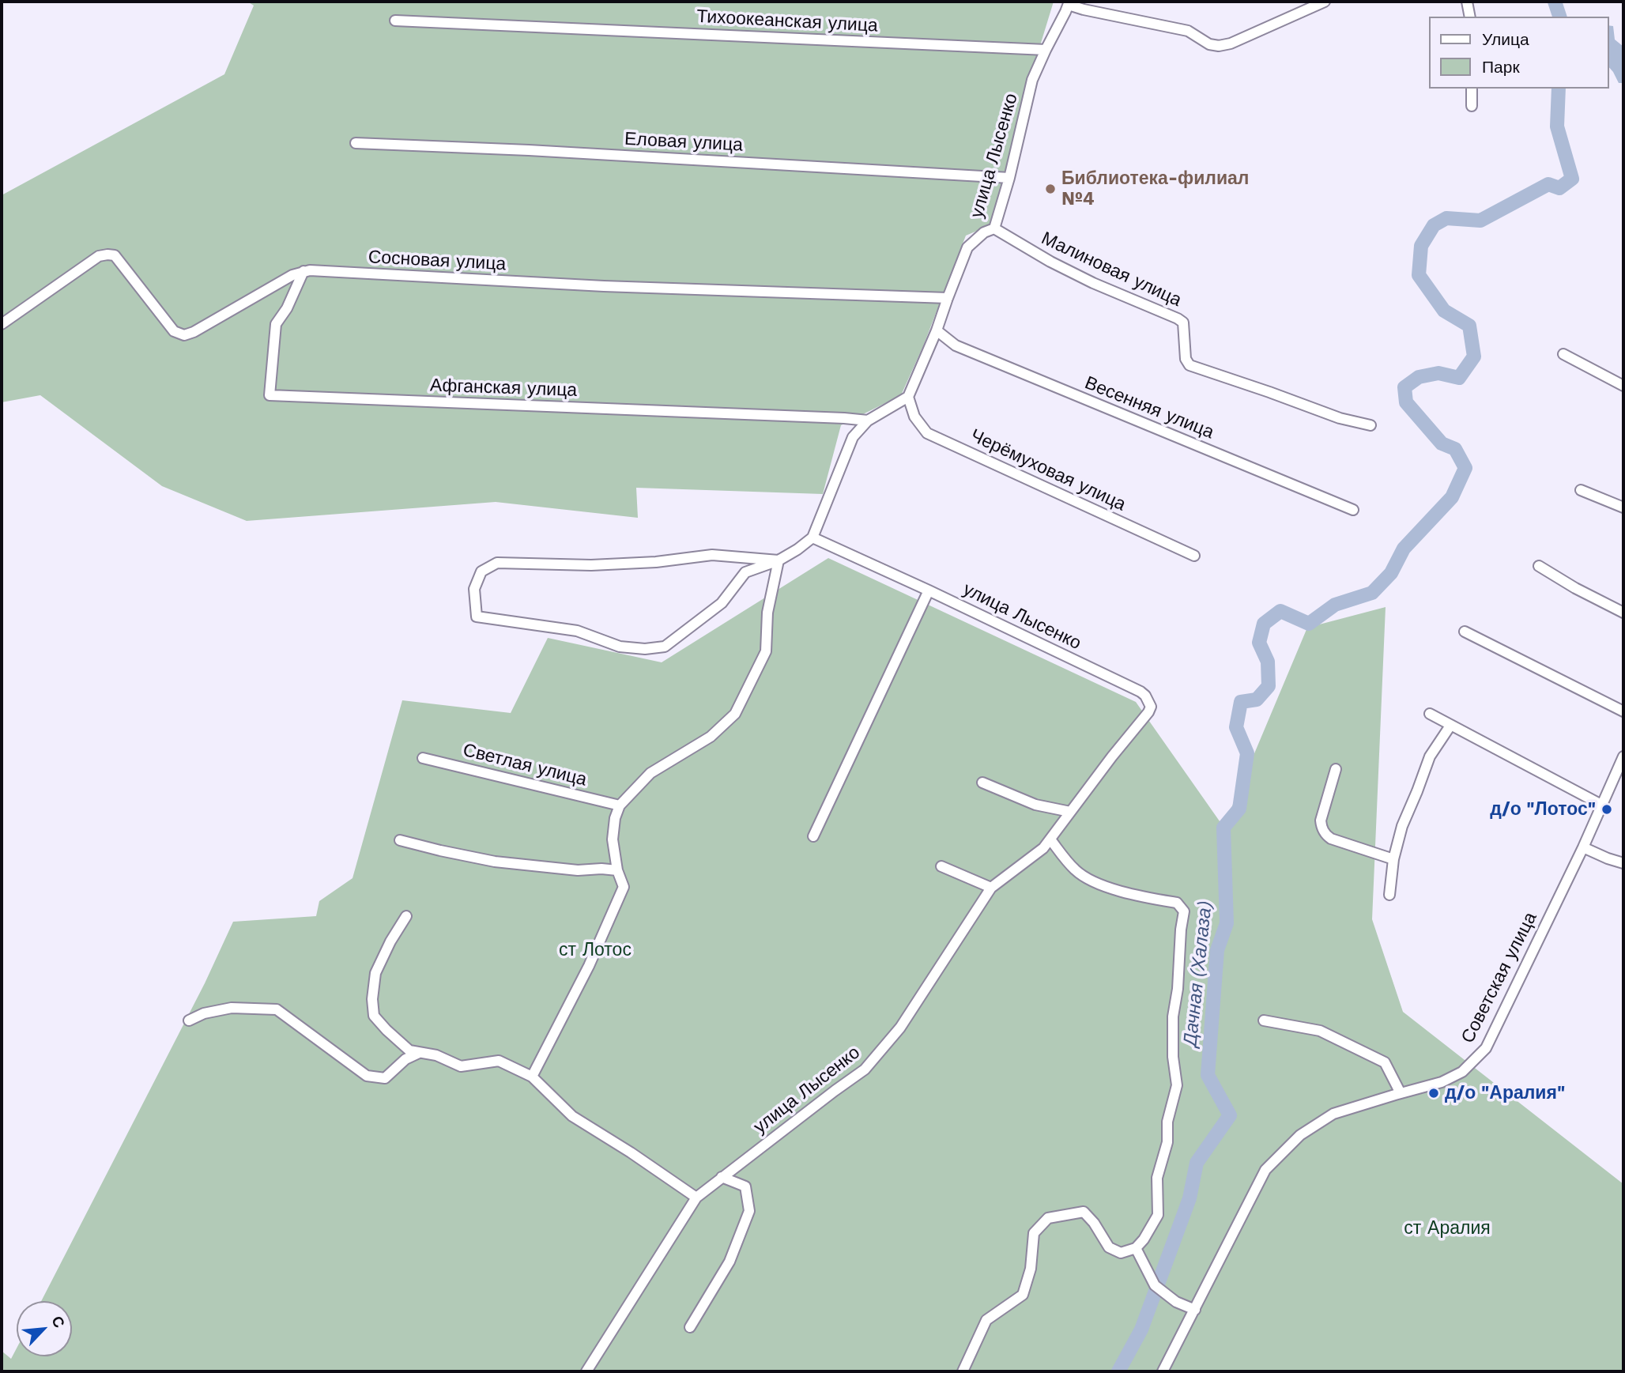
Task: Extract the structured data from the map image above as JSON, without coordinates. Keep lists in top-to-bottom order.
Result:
{
  "streets": {
    "street": [
      "Тихоокеанская улица",
      "Еловая улица",
      "улица Лысенко",
      "Сосновая улица",
      "Малиновая улица",
      "Афганская улица",
      "Весенняя улица",
      "Черёмуховая улица",
      "Светлая улица",
      "Советская улица"
    ]
  },
  "crossings": [
    ["Тихоокеанская улица", "улица Лысенко"],
    ["Еловая улица", "улица Лысенко"],
    ["улица Лысенко", "Сосновая улица"],
    ["улица Лысенко", "Малиновая улица"],
    ["улица Лысенко", "Весенняя улица"],
    ["улица Лысенко", "Черёмуховая улица"],
    ["Сосновая улица", "Афганская улица"]
  ],
  "water": ["Дачная (Халаза)"],
  "parks": ["ст Лотос", "ст Аралия"],
  "places": ["Библиотека-филиал №4", "д/о \"Лотос\"", "д/о \"Аралия\""],
  "legend": ["Улица", "Парк"],
  "north": "top right"
}
